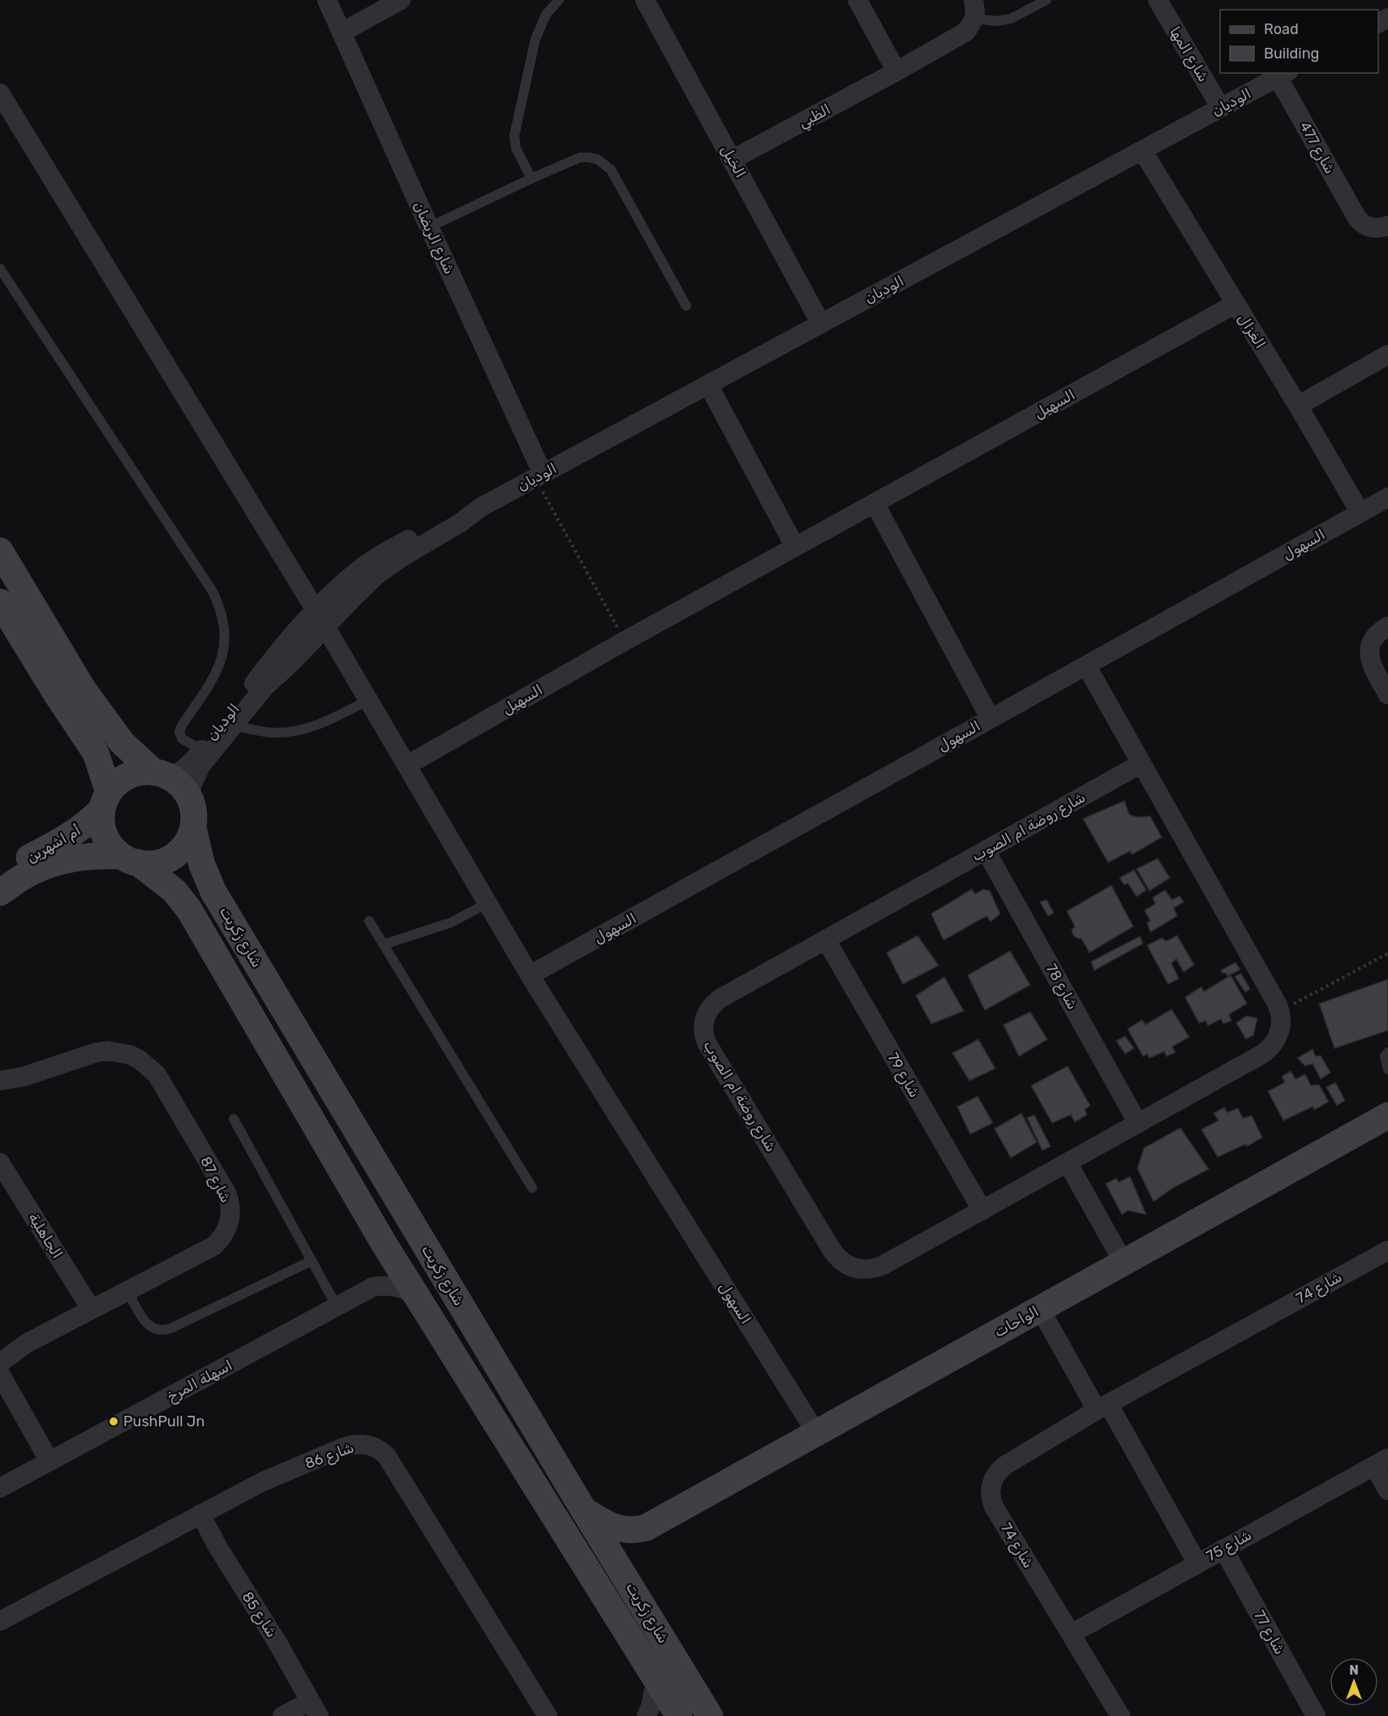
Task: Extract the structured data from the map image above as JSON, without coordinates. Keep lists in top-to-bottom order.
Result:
{
  "streets": {
    "street": [
      "شارع المها",
      "الوديان",
      "الظبي",
      "شارع 477",
      "الخيل",
      "شارع الريضان",
      "الغزال",
      "السهيل",
      "السهول",
      "شارع روضة ام الصوب",
      "أم اشهرين",
      "شارع زكريت",
      "شارع 78",
      "شارع 79",
      "شارع 87",
      "الجاهلية",
      "شارع 74",
      "الواحات",
      "اسهلة المرخ",
      "شارع 86",
      "شارع 75",
      "شارع 85",
      "شارع 77"
    ]
  },
  "crossings": [
    ["شارع المها", "الوديان"],
    ["الوديان", "شارع 477"],
    ["الوديان", "الخيل"],
    ["الوديان", "شارع الريضان"],
    ["الوديان", "الغزال"],
    ["الوديان", "أم اشهرين"],
    ["الوديان", "شارع زكريت"],
    ["الظبي", "الخيل"],
    ["الغزال", "السهيل"],
    ["الغزال", "السهول"],
    ["السهيل", "السهول"],
    ["السهول", "الواحات"],
    ["شارع روضة ام الصوب", "شارع 78"],
    ["شارع روضة ام الصوب", "شارع 79"],
    ["أم اشهرين", "شارع زكريت"],
    ["شارع زكريت", "الواحات"],
    ["شارع زكريت", "اسهلة المرخ"],
    ["شارع 87", "الجاهلية"],
    ["شارع 74", "شارع 75"],
    ["شارع 86", "شارع 85"],
    ["شارع 75", "شارع 77"]
  ],
  "places": ["PushPull Jn"],
  "legend": ["Road", "Building"],
  "north": "top"
}
